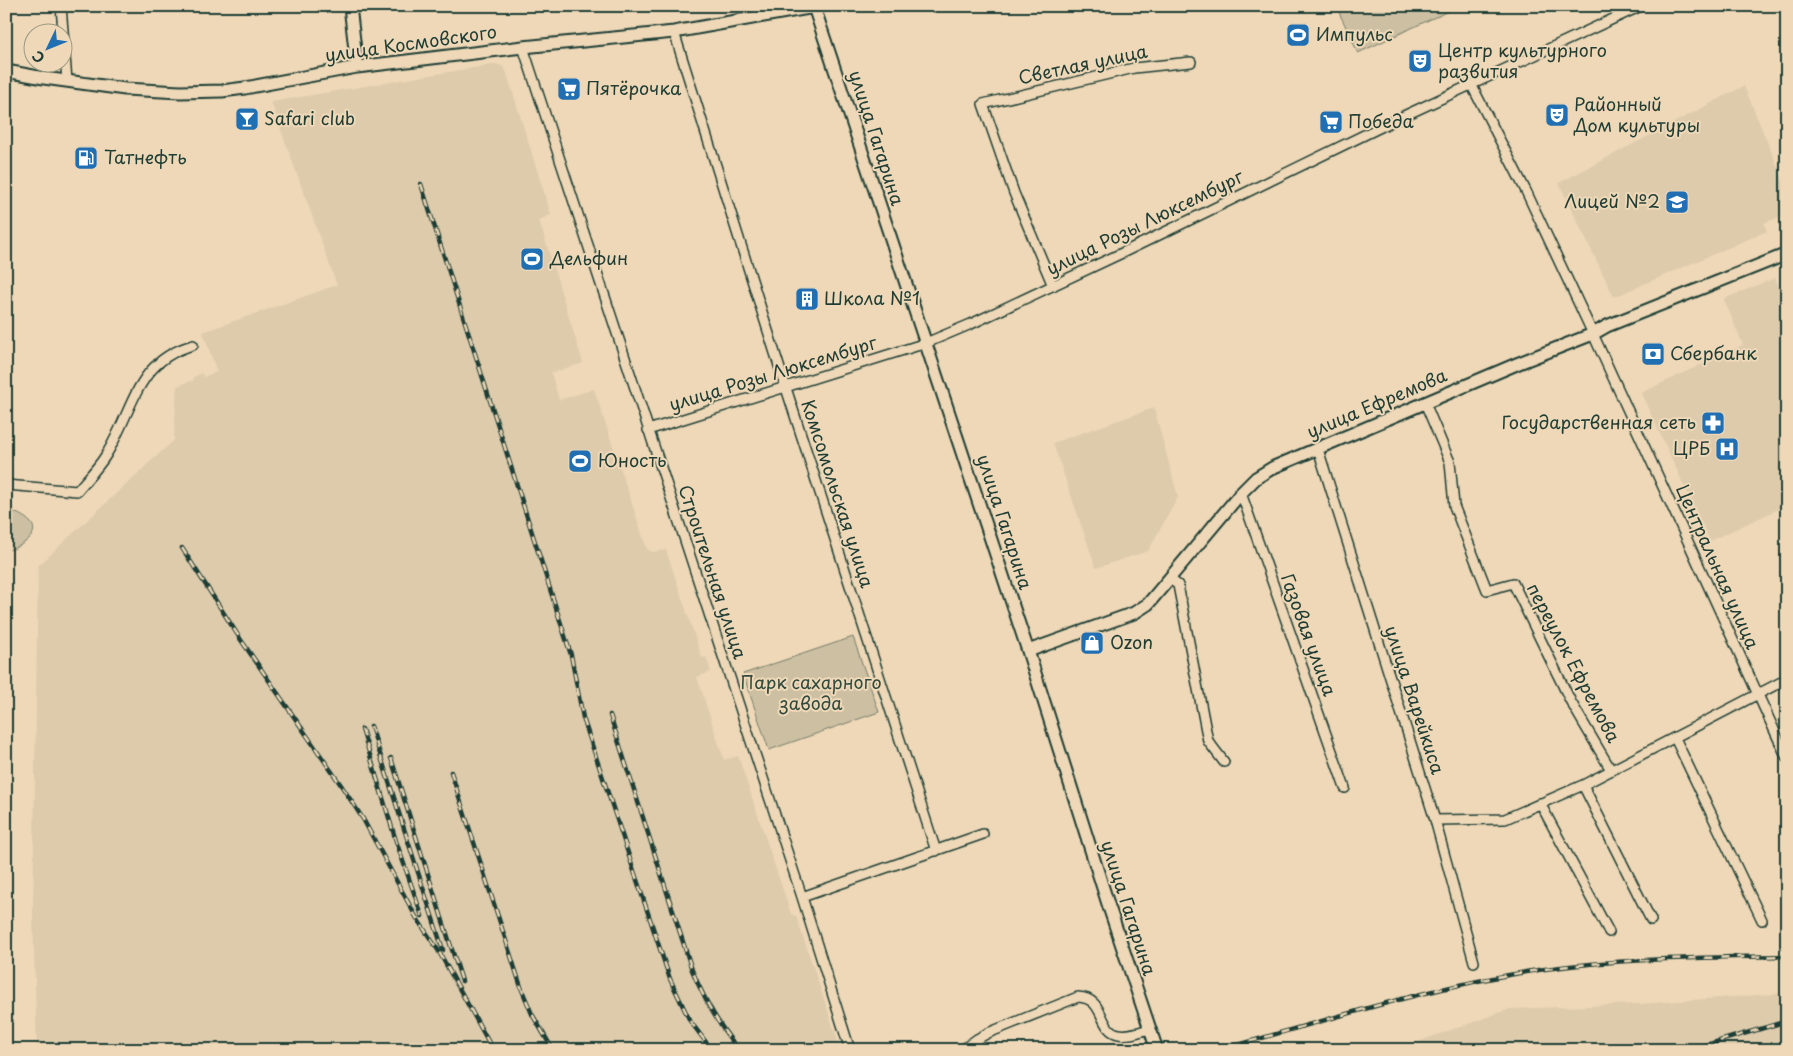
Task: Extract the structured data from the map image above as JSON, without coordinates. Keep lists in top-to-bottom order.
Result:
{
  "streets": {
    "street": [
      "улица Космовского",
      "Светлая улица",
      "улица Гагарина",
      "улица Розы Люксембург",
      "улица Ефремова",
      "Комсомольская улица",
      "Центральная улица",
      "Строительная улица",
      "Газовая улица",
      "переулок Ефремова",
      "улица Варейкиса"
    ]
  },
  "crossings": [
    ["улица Космовского", "улица Гагарина"],
    ["улица Космовского", "Комсомольская улица"],
    ["улица Космовского", "Строительная улица"],
    ["Светлая улица", "улица Розы Люксембург"],
    ["улица Гагарина", "улица Розы Люксембург"],
    ["улица Гагарина", "улица Ефремова"],
    ["улица Розы Люксембург", "Комсомольская улица"],
    ["улица Розы Люксембург", "Центральная улица"],
    ["улица Розы Люксембург", "Строительная улица"],
    ["улица Ефремова", "Центральная улица"],
    ["улица Ефремова", "Газовая улица"],
    ["улица Ефремова", "переулок Ефремова"],
    ["улица Ефремова", "улица Варейкиса"]
  ],
  "parks": ["Парк сахарного завода"],
  "places": {
    "sports": ["Импульс", "Дельфин", "Юность"],
    "theatre": ["Центр культурного развития", "Районный Дом культуры"],
    "supermarket": ["Пятёрочка", "Победа"],
    "bar": ["Safari club"],
    "fuel station": ["Татнефть"],
    "school or university": ["Лицей №2"],
    "building": ["Школа №1"],
    "bank": ["Сбербанк"],
    "pharmacy": ["Государственная сеть"],
    "hospital": ["ЦРБ"],
    "shop": ["Ozon"]
  },
  "north": "bottom left"
}
